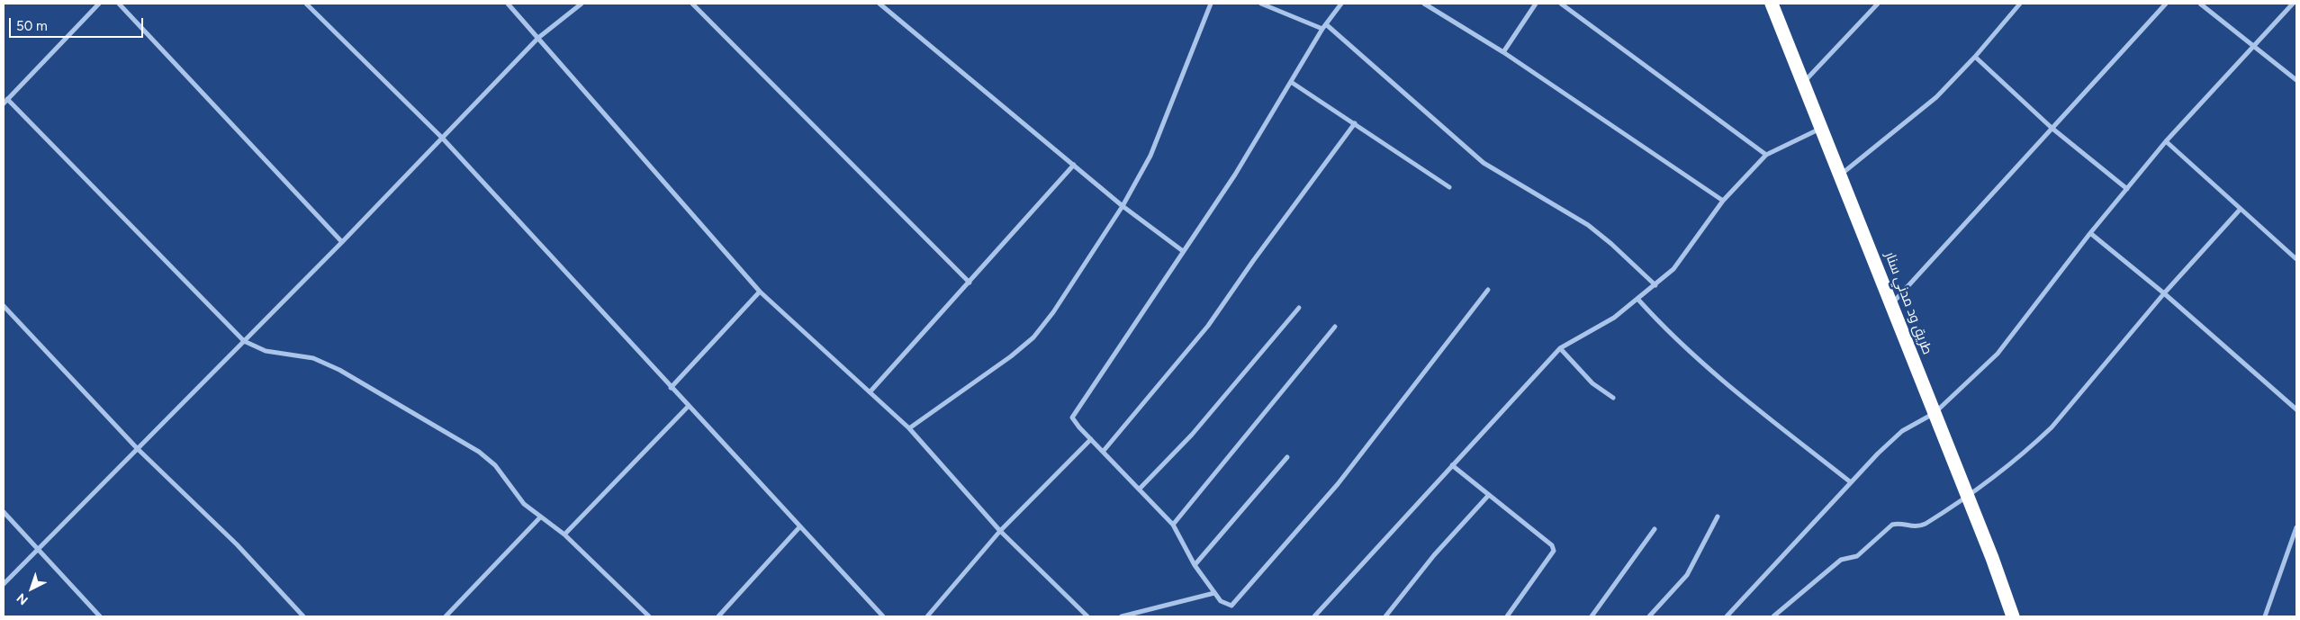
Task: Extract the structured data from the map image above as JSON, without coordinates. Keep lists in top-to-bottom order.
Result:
{
  "streets": {
    "highway": ["طريق ود مدني سنار"]
  },
  "scale_bar": "50 m",
  "north": "bottom left"
}
